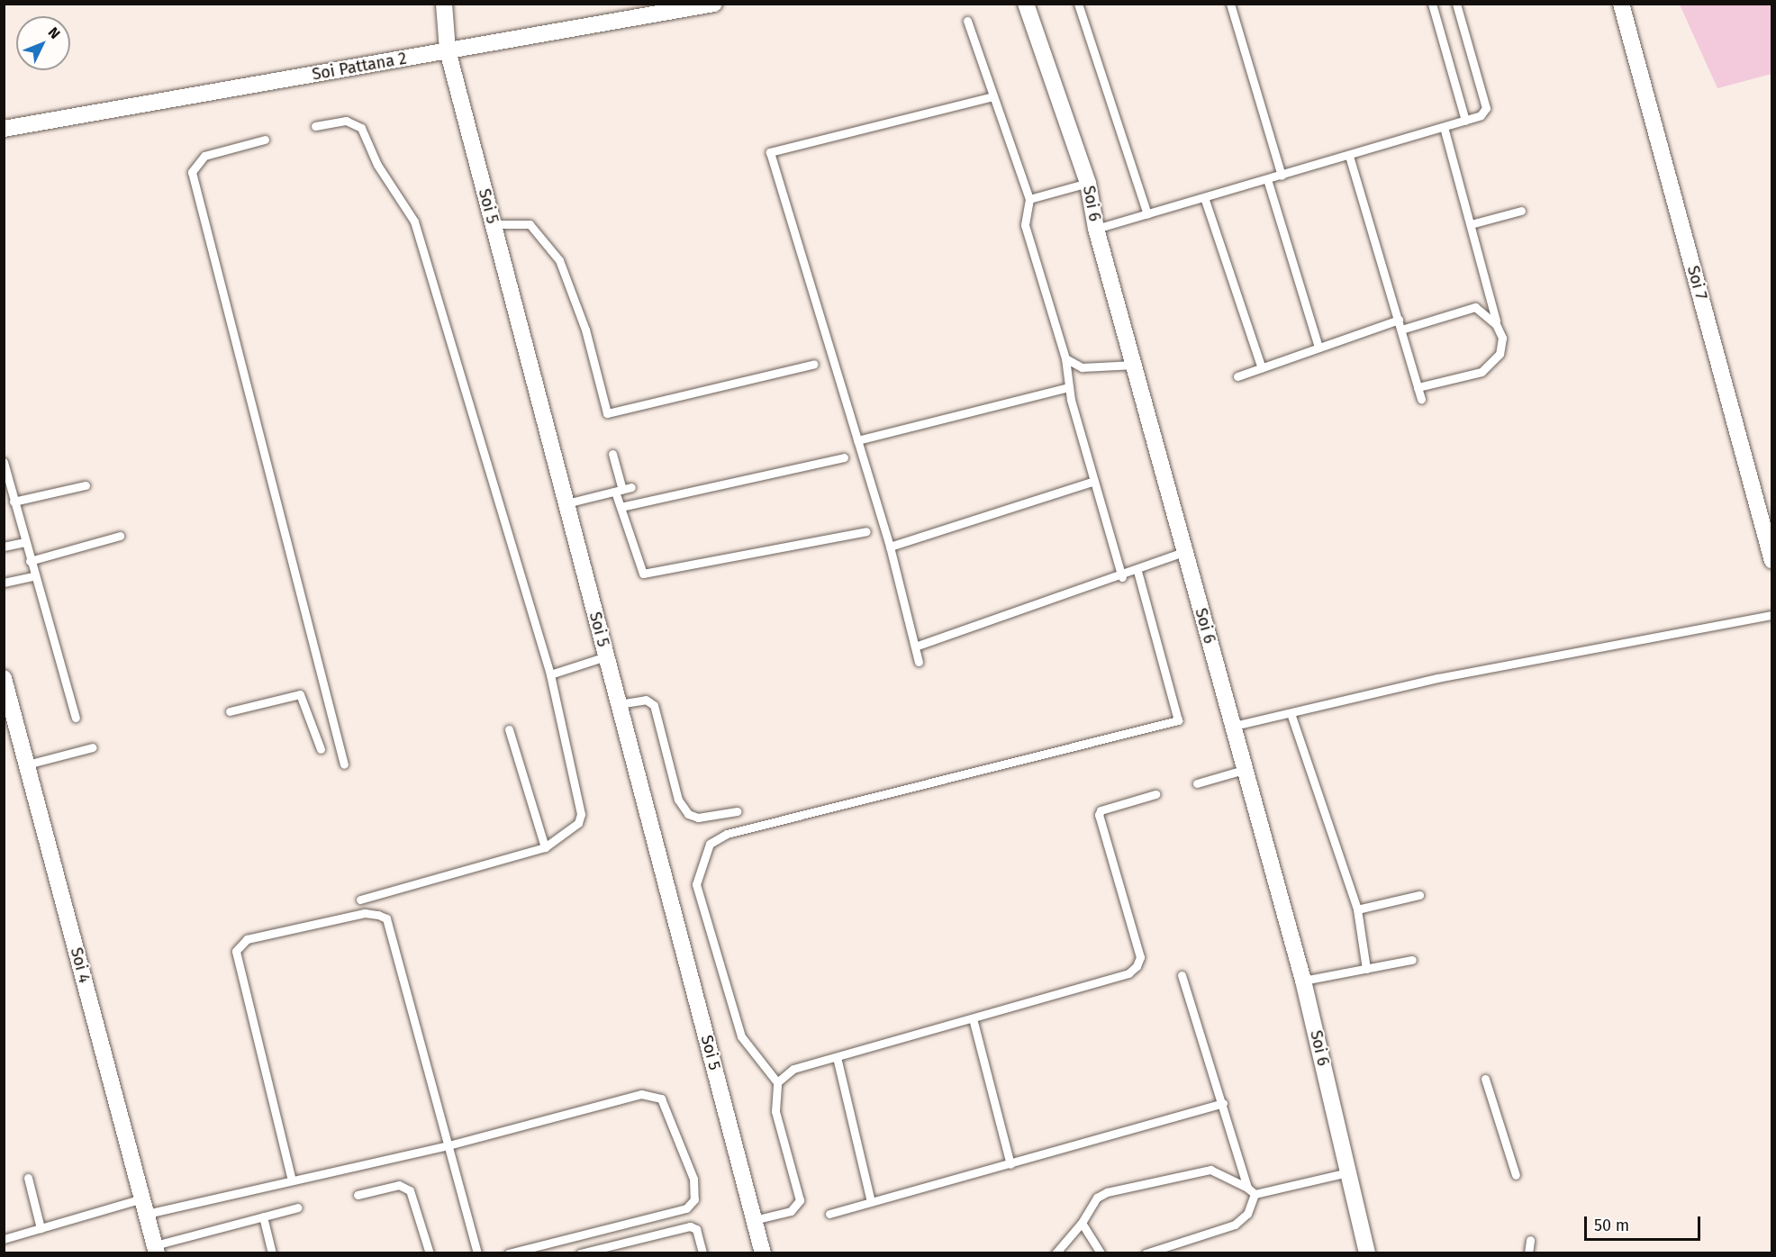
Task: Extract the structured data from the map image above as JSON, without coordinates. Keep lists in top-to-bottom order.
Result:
{
  "streets": {
    "street": [
      "Soi Pattana 2",
      "Soi 6",
      "Soi 5",
      "Soi 7",
      "Soi 4"
    ]
  },
  "crossings": [
    ["Soi Pattana 2", "Soi 5"]
  ],
  "scale_bar": "50 m",
  "north": "top right"
}
